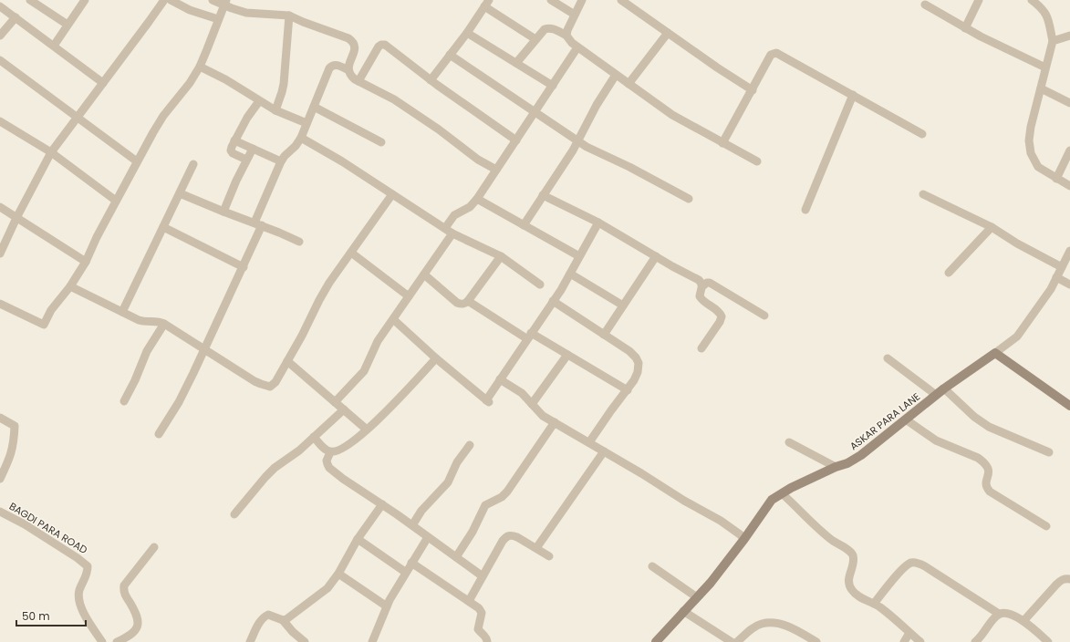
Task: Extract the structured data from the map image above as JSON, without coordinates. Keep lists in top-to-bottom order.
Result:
{
  "streets": {
    "street": ["ASKAR PARA LANE", "BAGDI PARA ROAD"]
  },
  "scale_bar": "50 m"
}
